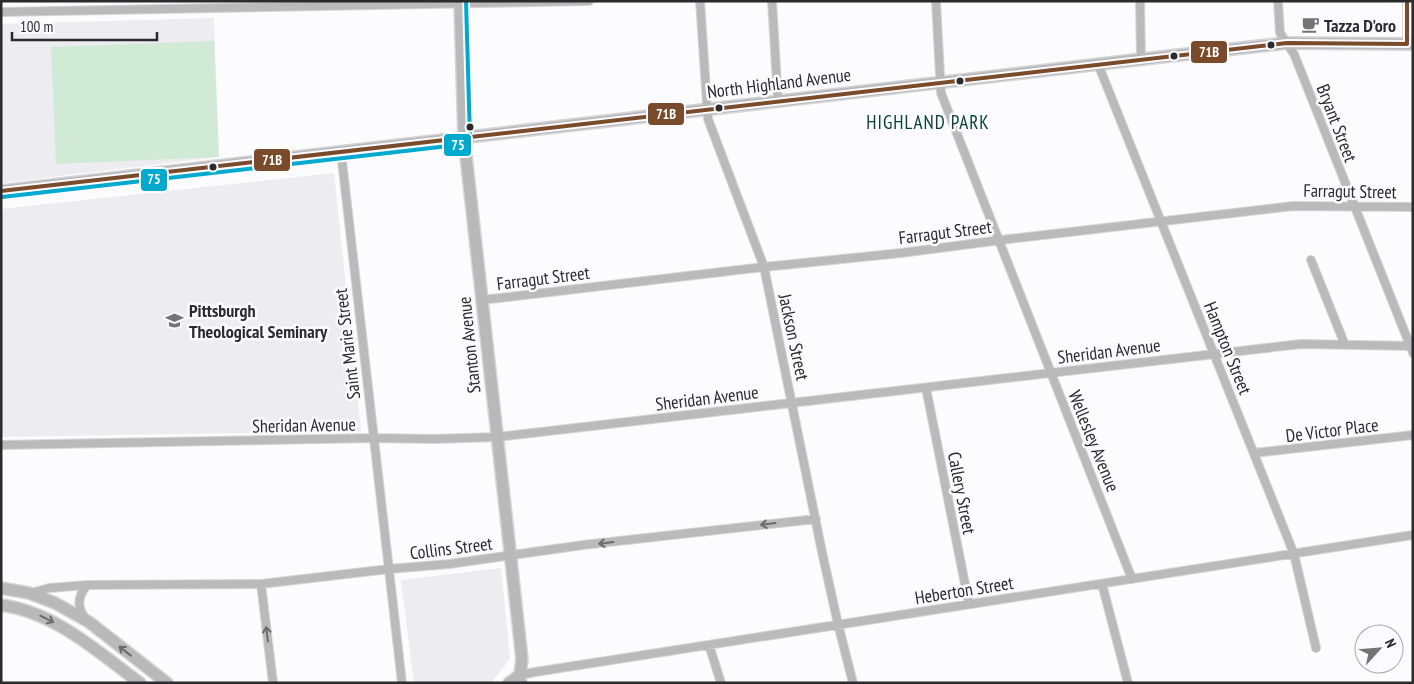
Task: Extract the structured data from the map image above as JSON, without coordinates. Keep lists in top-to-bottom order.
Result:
{
  "streets": {
    "main road": ["North Highland Avenue", "Stanton Avenue"],
    "street": [
      "Bryant Street",
      "Farragut Street",
      "Jackson Street",
      "Saint Marie Street",
      "Hampton Street",
      "Sheridan Avenue",
      "De Victor Place",
      "Wellesley Avenue",
      "Callery Street",
      "Collins Street",
      "Heberton Street"
    ]
  },
  "crossings": [
    ["North Highland Avenue", "Bryant Street"],
    ["North Highland Avenue", "Jackson Street"],
    ["North Highland Avenue", "Saint Marie Street"],
    ["North Highland Avenue", "Stanton Avenue"],
    ["North Highland Avenue", "Hampton Street"],
    ["North Highland Avenue", "Wellesley Avenue"],
    ["Bryant Street", "Farragut Street"],
    ["Bryant Street", "Sheridan Avenue"],
    ["Farragut Street", "Jackson Street"],
    ["Farragut Street", "Stanton Avenue"],
    ["Farragut Street", "Hampton Street"],
    ["Farragut Street", "Wellesley Avenue"],
    ["Jackson Street", "Sheridan Avenue"],
    ["Jackson Street", "Collins Street"],
    ["Jackson Street", "Heberton Street"],
    ["Saint Marie Street", "Sheridan Avenue"],
    ["Saint Marie Street", "Collins Street"],
    ["Stanton Avenue", "Sheridan Avenue"],
    ["Stanton Avenue", "Collins Street"],
    ["Stanton Avenue", "Heberton Street"],
    ["Hampton Street", "Sheridan Avenue"],
    ["Hampton Street", "De Victor Place"],
    ["Hampton Street", "Heberton Street"],
    ["Sheridan Avenue", "Wellesley Avenue"],
    ["Sheridan Avenue", "Callery Street"],
    ["Wellesley Avenue", "Heberton Street"],
    ["Callery Street", "Heberton Street"]
  ],
  "one_way": ["Collins Street"],
  "districts": ["HIGHLAND PARK"],
  "places": {
    "cafe": ["Tazza D'oro"],
    "school or university": ["Pittsburgh Theological Seminary"]
  },
  "lines": ["transit line 71B", "transit line 75"],
  "scale_bar": "100 m",
  "north": "top right"
}
